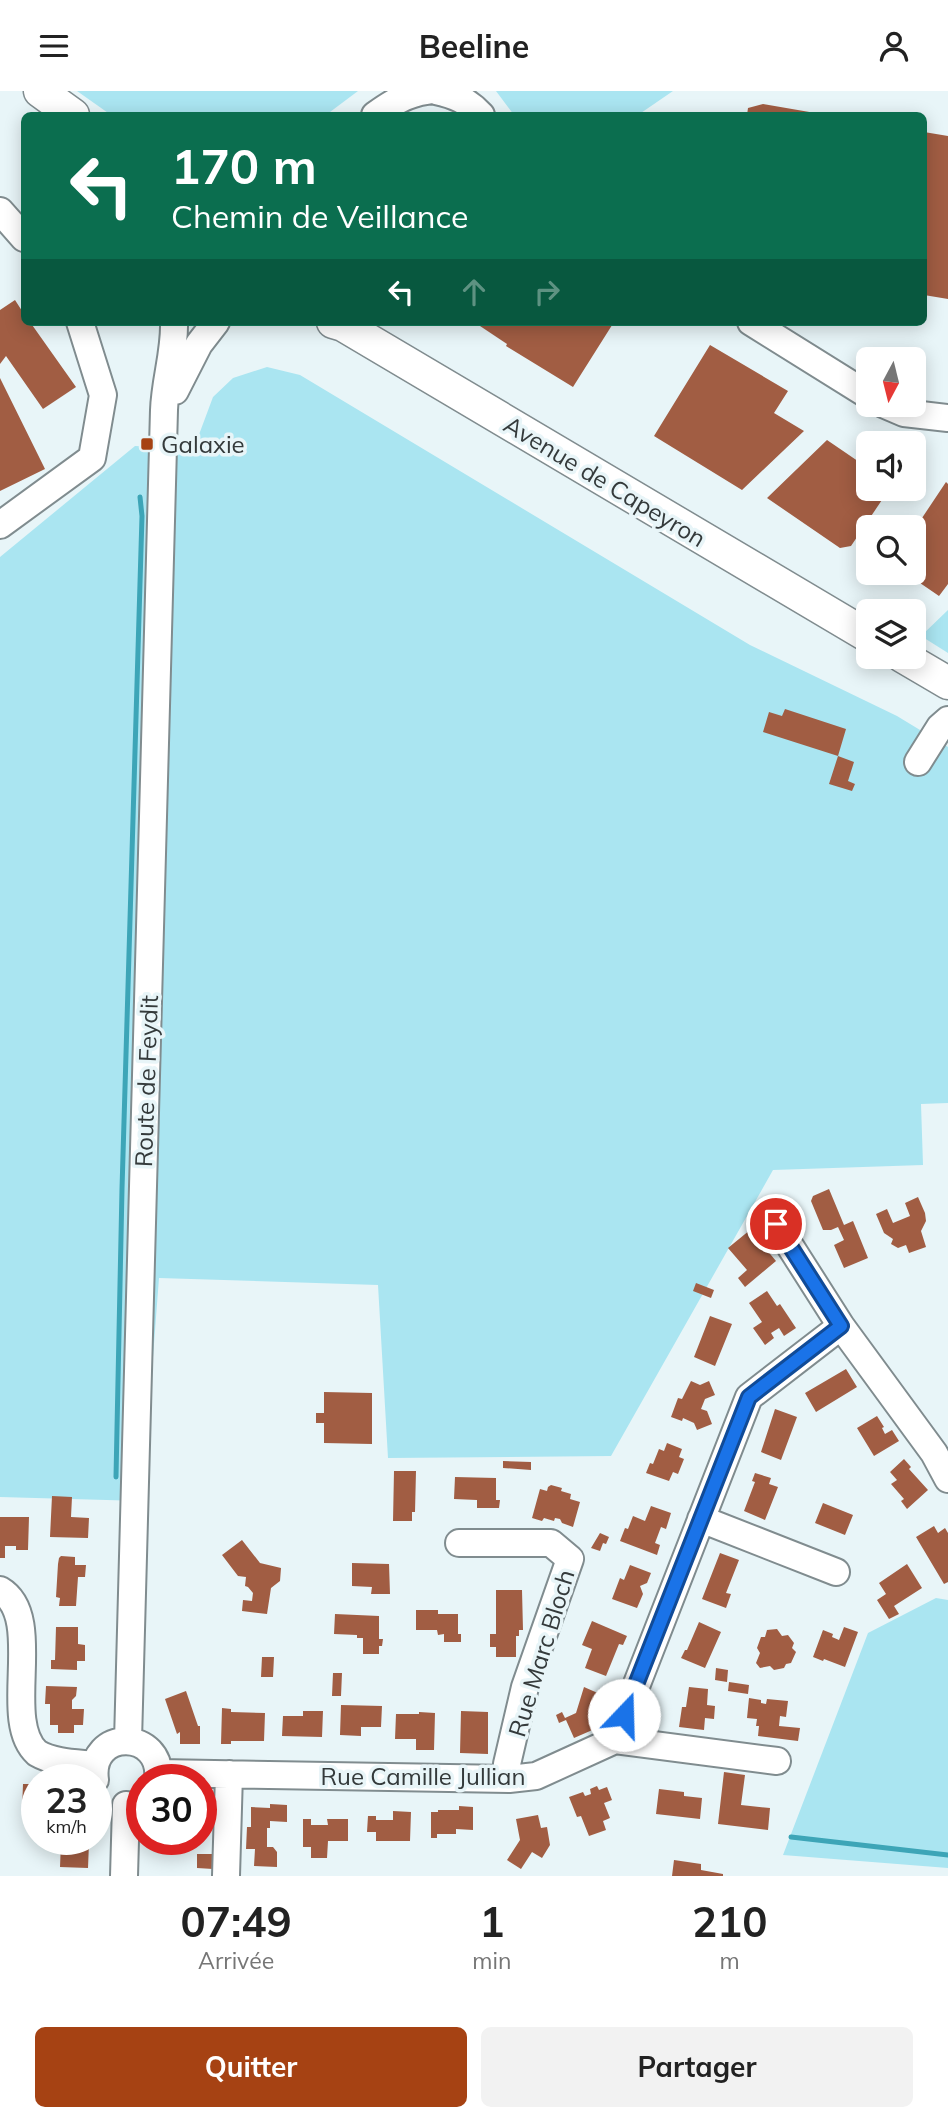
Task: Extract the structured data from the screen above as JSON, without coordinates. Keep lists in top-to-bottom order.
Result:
{
  "streets": {
    "main road": ["Avenue de Capeyron"],
    "street": ["Route de Feydit", "Rue Marc Bloch", "Rue Camille Jullian"]
  },
  "crossings": [
    ["Rue Marc Bloch", "Rue Camille Jullian"]
  ],
  "places": {
    "transit": ["Galaxie"]
  },
  "north": "bottom",
  "page": {
    "header": "Beeline",
    "turn": ["170 m", "Chemin de Veillance"],
    "speed": "23 km/h",
    "limit": "30",
    "eta": [
      "07:49",
      "Arrivée",
      "1",
      "min",
      "210",
      "m"
    ],
    "buttons": ["Quitter", "Partager"]
  }
}
